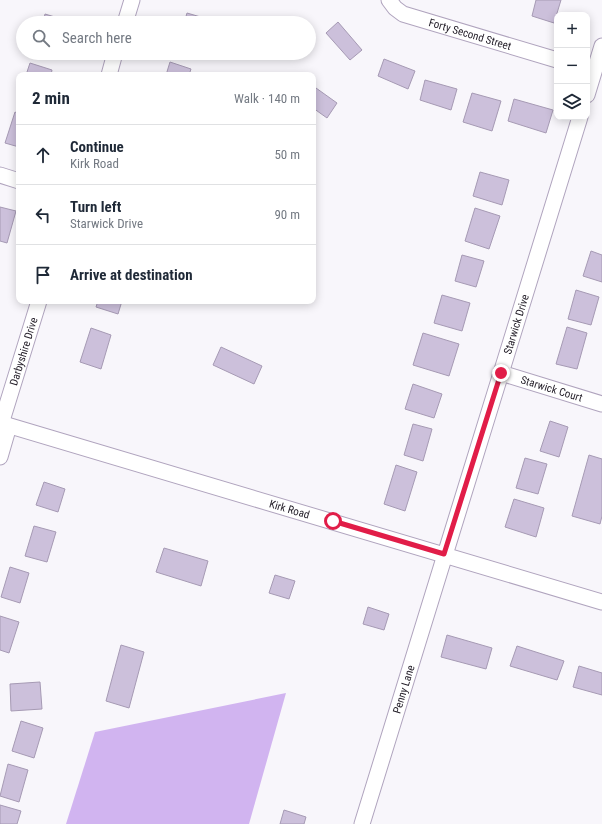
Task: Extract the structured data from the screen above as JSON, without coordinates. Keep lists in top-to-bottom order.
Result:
{
  "streets": {
    "street": [
      "Forty Second Street",
      "Starwick Drive",
      "Darbyshire Drive",
      "Starwick Court",
      "Kirk Road",
      "Penny Lane"
    ]
  },
  "crossings": [
    ["Starwick Drive", "Starwick Court"],
    ["Starwick Drive", "Kirk Road"],
    ["Starwick Drive", "Penny Lane"],
    ["Darbyshire Drive", "Kirk Road"],
    ["Kirk Road", "Penny Lane"]
  ],
  "page": {
    "map_buttons": ["+", "−"],
    "search": "Search here",
    "heading": ["2 min", "Walk · 140 m"],
    "list": [
      ["Continue", "Kirk Road", "50 m"],
      ["Turn left", "Starwick Drive", "90 m"],
      "Arrive at destination"
    ]
  }
}
